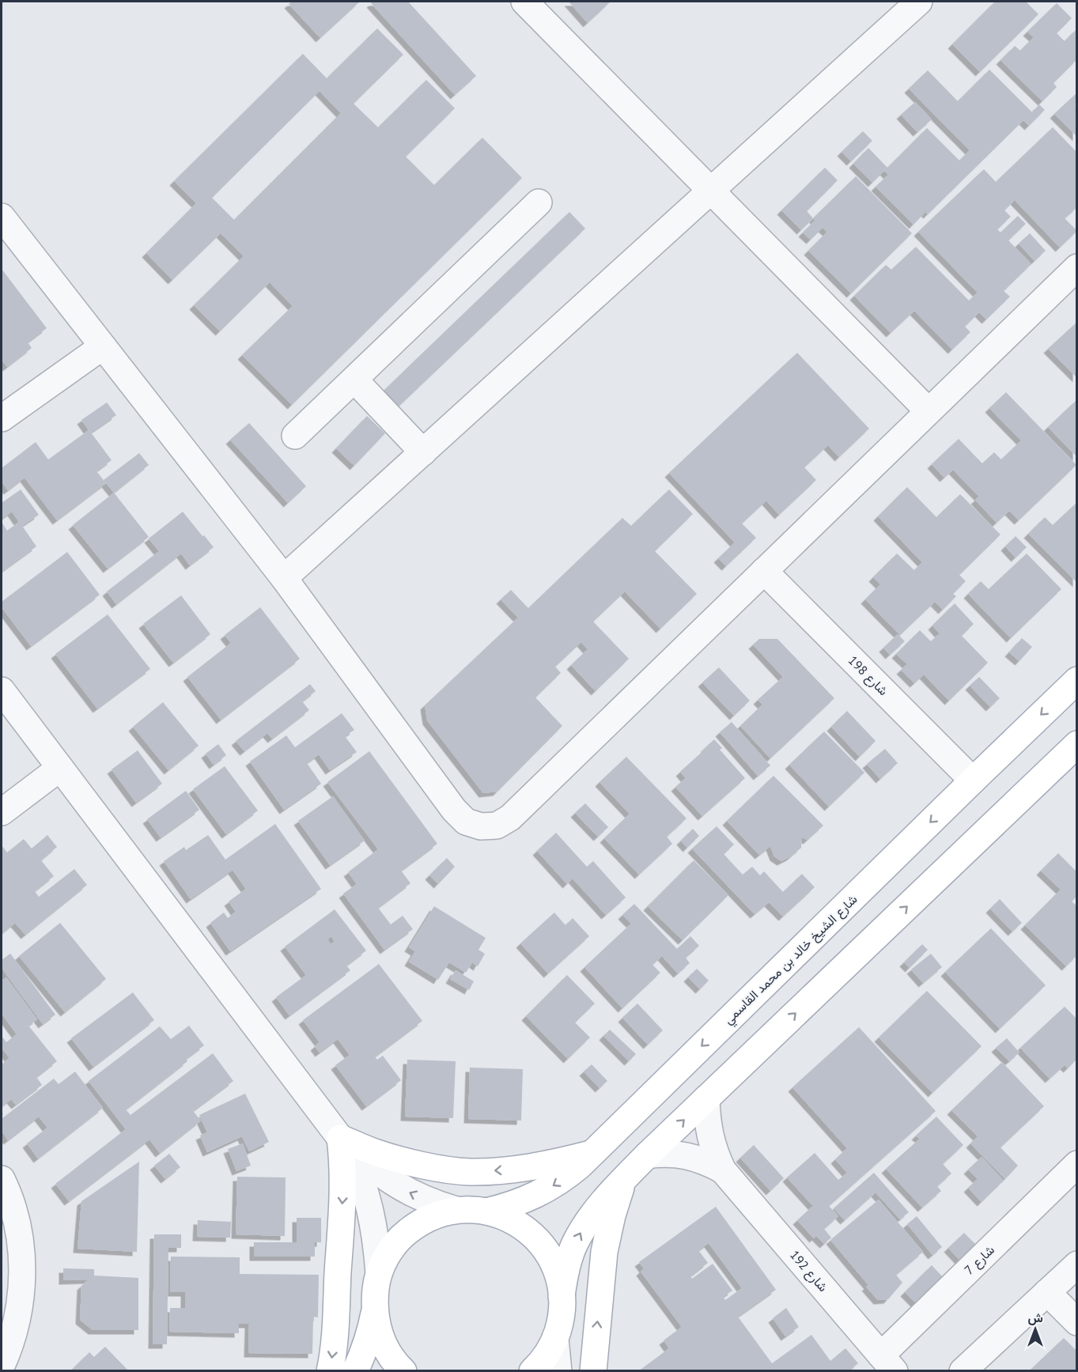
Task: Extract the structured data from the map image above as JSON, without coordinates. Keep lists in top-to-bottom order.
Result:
{
  "streets": {
    "main road": ["شارع الشيخ خالد بن محمد القاسمي"],
    "street": ["شارع 198", "شارع 7", "شارع 192"]
  },
  "crossings": [
    ["شارع 198", "شارع الشيخ خالد بن محمد القاسمي"],
    ["شارع 7", "شارع 192"]
  ],
  "north": "top"
}
